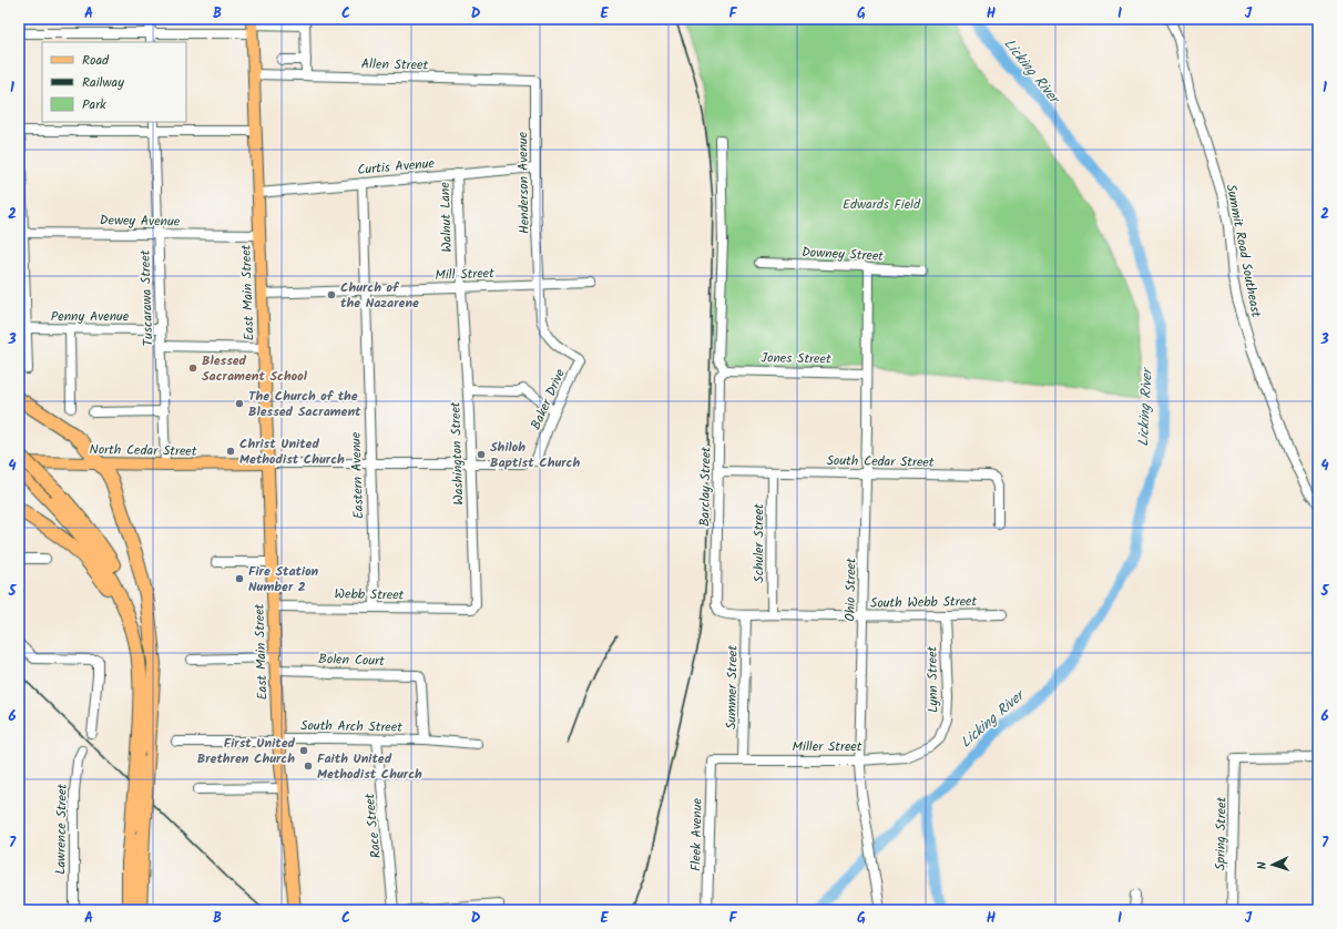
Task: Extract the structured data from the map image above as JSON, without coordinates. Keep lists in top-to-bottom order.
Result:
{
  "streets": {
    "main road": ["East Main Street", "North Cedar Street"],
    "street": [
      "Allen Street",
      "Curtis Avenue",
      "Henderson Avenue",
      "Walnut Lane",
      "Dewey Avenue",
      "Summit Road Southeast",
      "Downey Street",
      "Mill Street",
      "Tuscarawa Street",
      "Penny Avenue",
      "Jones Street",
      "Baker Drive",
      "Washington Street",
      "South Cedar Street",
      "Eastern Avenue",
      "Barclay Street",
      "Schuler Street",
      "Ohio Street",
      "Webb Street",
      "South Webb Street",
      "Bolen Court",
      "Lynn Street",
      "Summer Street",
      "South Arch Street",
      "Miller Street",
      "Race Street",
      "Lawrence Street",
      "Spring Street",
      "Fleek Avenue"
    ]
  },
  "crossings": [
    ["Allen Street", "Henderson Avenue"],
    ["Allen Street", "East Main Street"],
    ["Curtis Avenue", "Henderson Avenue"],
    ["Curtis Avenue", "Walnut Lane"],
    ["Curtis Avenue", "East Main Street"],
    ["Curtis Avenue", "Eastern Avenue"],
    ["Henderson Avenue", "Mill Street"],
    ["Henderson Avenue", "Baker Drive"],
    ["Walnut Lane", "Mill Street"],
    ["Walnut Lane", "Washington Street"],
    ["Dewey Avenue", "East Main Street"],
    ["Dewey Avenue", "Tuscarawa Street"],
    ["Downey Street", "Ohio Street"],
    ["Mill Street", "East Main Street"],
    ["Mill Street", "Baker Drive"],
    ["Mill Street", "Washington Street"],
    ["Mill Street", "Eastern Avenue"],
    ["East Main Street", "North Cedar Street"],
    ["East Main Street", "Webb Street"],
    ["East Main Street", "Bolen Court"],
    ["East Main Street", "South Arch Street"],
    ["Tuscarawa Street", "Penny Avenue"],
    ["Tuscarawa Street", "North Cedar Street"],
    ["Jones Street", "Barclay Street"],
    ["Jones Street", "Ohio Street"],
    ["Washington Street", "Webb Street"],
    ["South Cedar Street", "Barclay Street"],
    ["South Cedar Street", "Schuler Street"],
    ["South Cedar Street", "Ohio Street"],
    ["Eastern Avenue", "Webb Street"],
    ["Barclay Street", "South Webb Street"],
    ["Schuler Street", "South Webb Street"],
    ["Ohio Street", "South Webb Street"],
    ["Ohio Street", "Miller Street"],
    ["South Webb Street", "Lynn Street"],
    ["South Webb Street", "Summer Street"],
    ["Bolen Court", "South Arch Street"],
    ["Lynn Street", "Miller Street"],
    ["Summer Street", "Miller Street"],
    ["South Arch Street", "Race Street"],
    ["Miller Street", "Fleek Avenue"]
  ],
  "water": ["Licking River"],
  "parks": ["Edwards Field"],
  "places": [
    "Church of the Nazarene",
    "Blessed Sacrament School",
    "The Church of the Blessed Sacrament",
    "Christ United Methodist Church",
    "Shiloh Baptist Church",
    "Fire Station Number 2",
    "First United Brethren Church",
    "Faith United Methodist Church"
  ],
  "legend": ["Road", "Railway", "Park"],
  "north": "left",
  "grid": {
    "columns": [
      "A",
      "B",
      "C",
      "D",
      "E",
      "F",
      "G",
      "H",
      "I",
      "J"
    ],
    "rows": [
      "1",
      "2",
      "3",
      "4",
      "5",
      "6",
      "7"
    ]
  }
}
